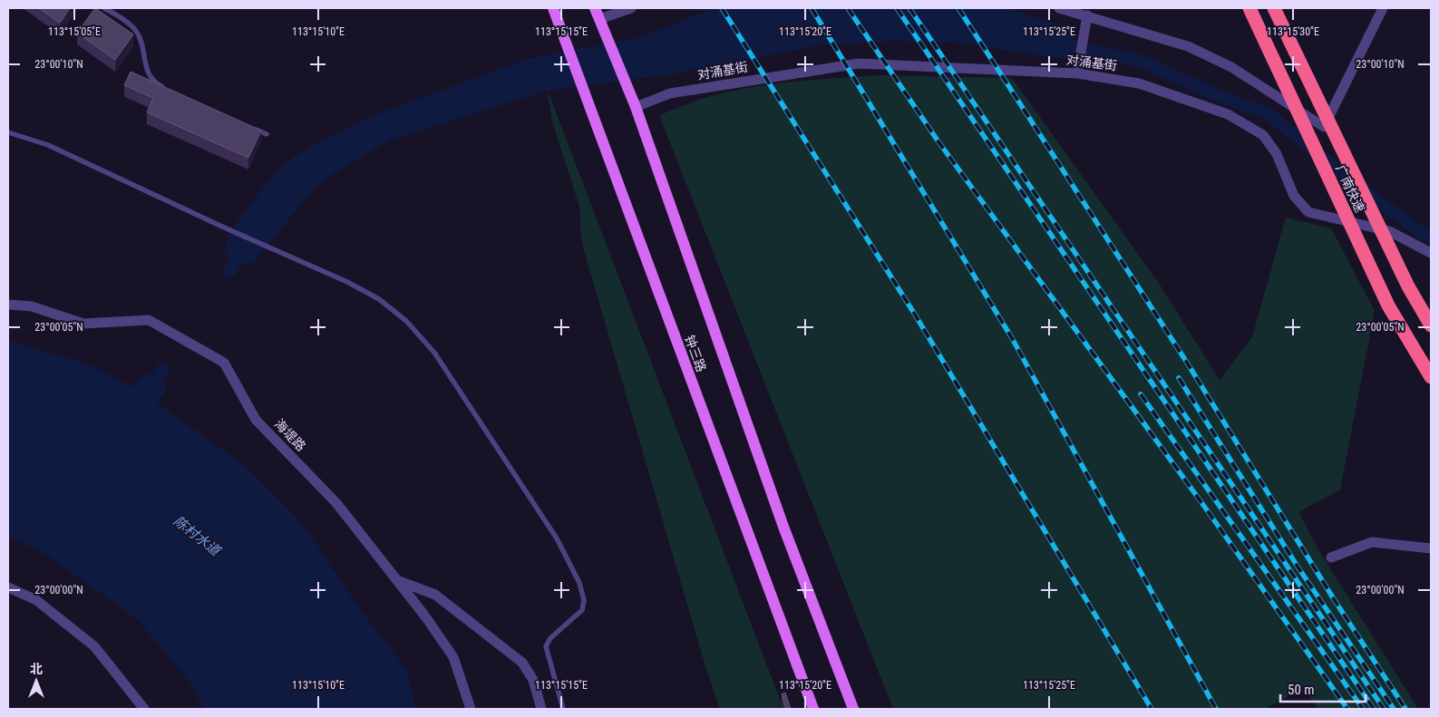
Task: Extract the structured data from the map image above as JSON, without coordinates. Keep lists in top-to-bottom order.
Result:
{
  "streets": {
    "highway": ["广南快速"],
    "main road": ["钟三路"],
    "street": ["对涌基街", "海堤路"]
  },
  "crossings": [
    ["对涌基街", "钟三路"]
  ],
  "water": ["陈村水道"],
  "scale_bar": "50 m",
  "north": "top",
  "coordinates": [
    "113°15'05\"E",
    "113°15'10\"E",
    "113°15'15\"E",
    "113°15'20\"E",
    "113°15'25\"E",
    "113°15'30\"E",
    "23°00'10\"N",
    "23°00'05\"N",
    "23°00'00\"N"
  ]
}
